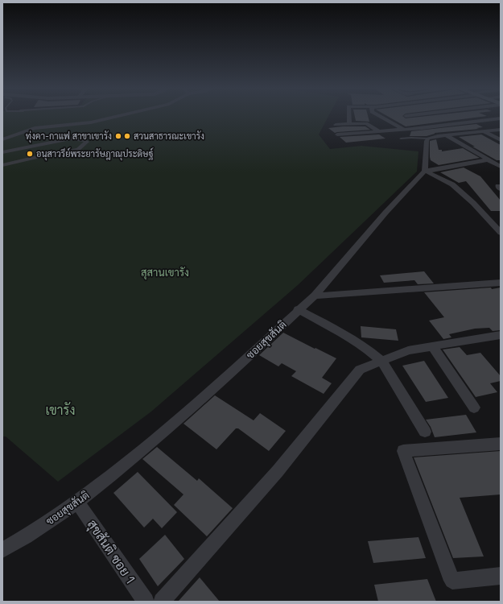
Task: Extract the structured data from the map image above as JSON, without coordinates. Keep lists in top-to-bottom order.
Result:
{
  "streets": {
    "street": ["ซอยสุขสันติ", "สุขสันติ ซอย 1"]
  },
  "crossings": [
    ["ซอยสุขสันติ", "สุขสันติ ซอย 1"]
  ],
  "parks": ["สุสานเขารัง", "เขารัง"],
  "places": ["ทุ่งคา-กาแฟ สาขาเขารัง", "สวนสาธารณะเขารัง", "อนุสาวรีย์พระยารัษฎาณุประดิษฐ์"]
}
